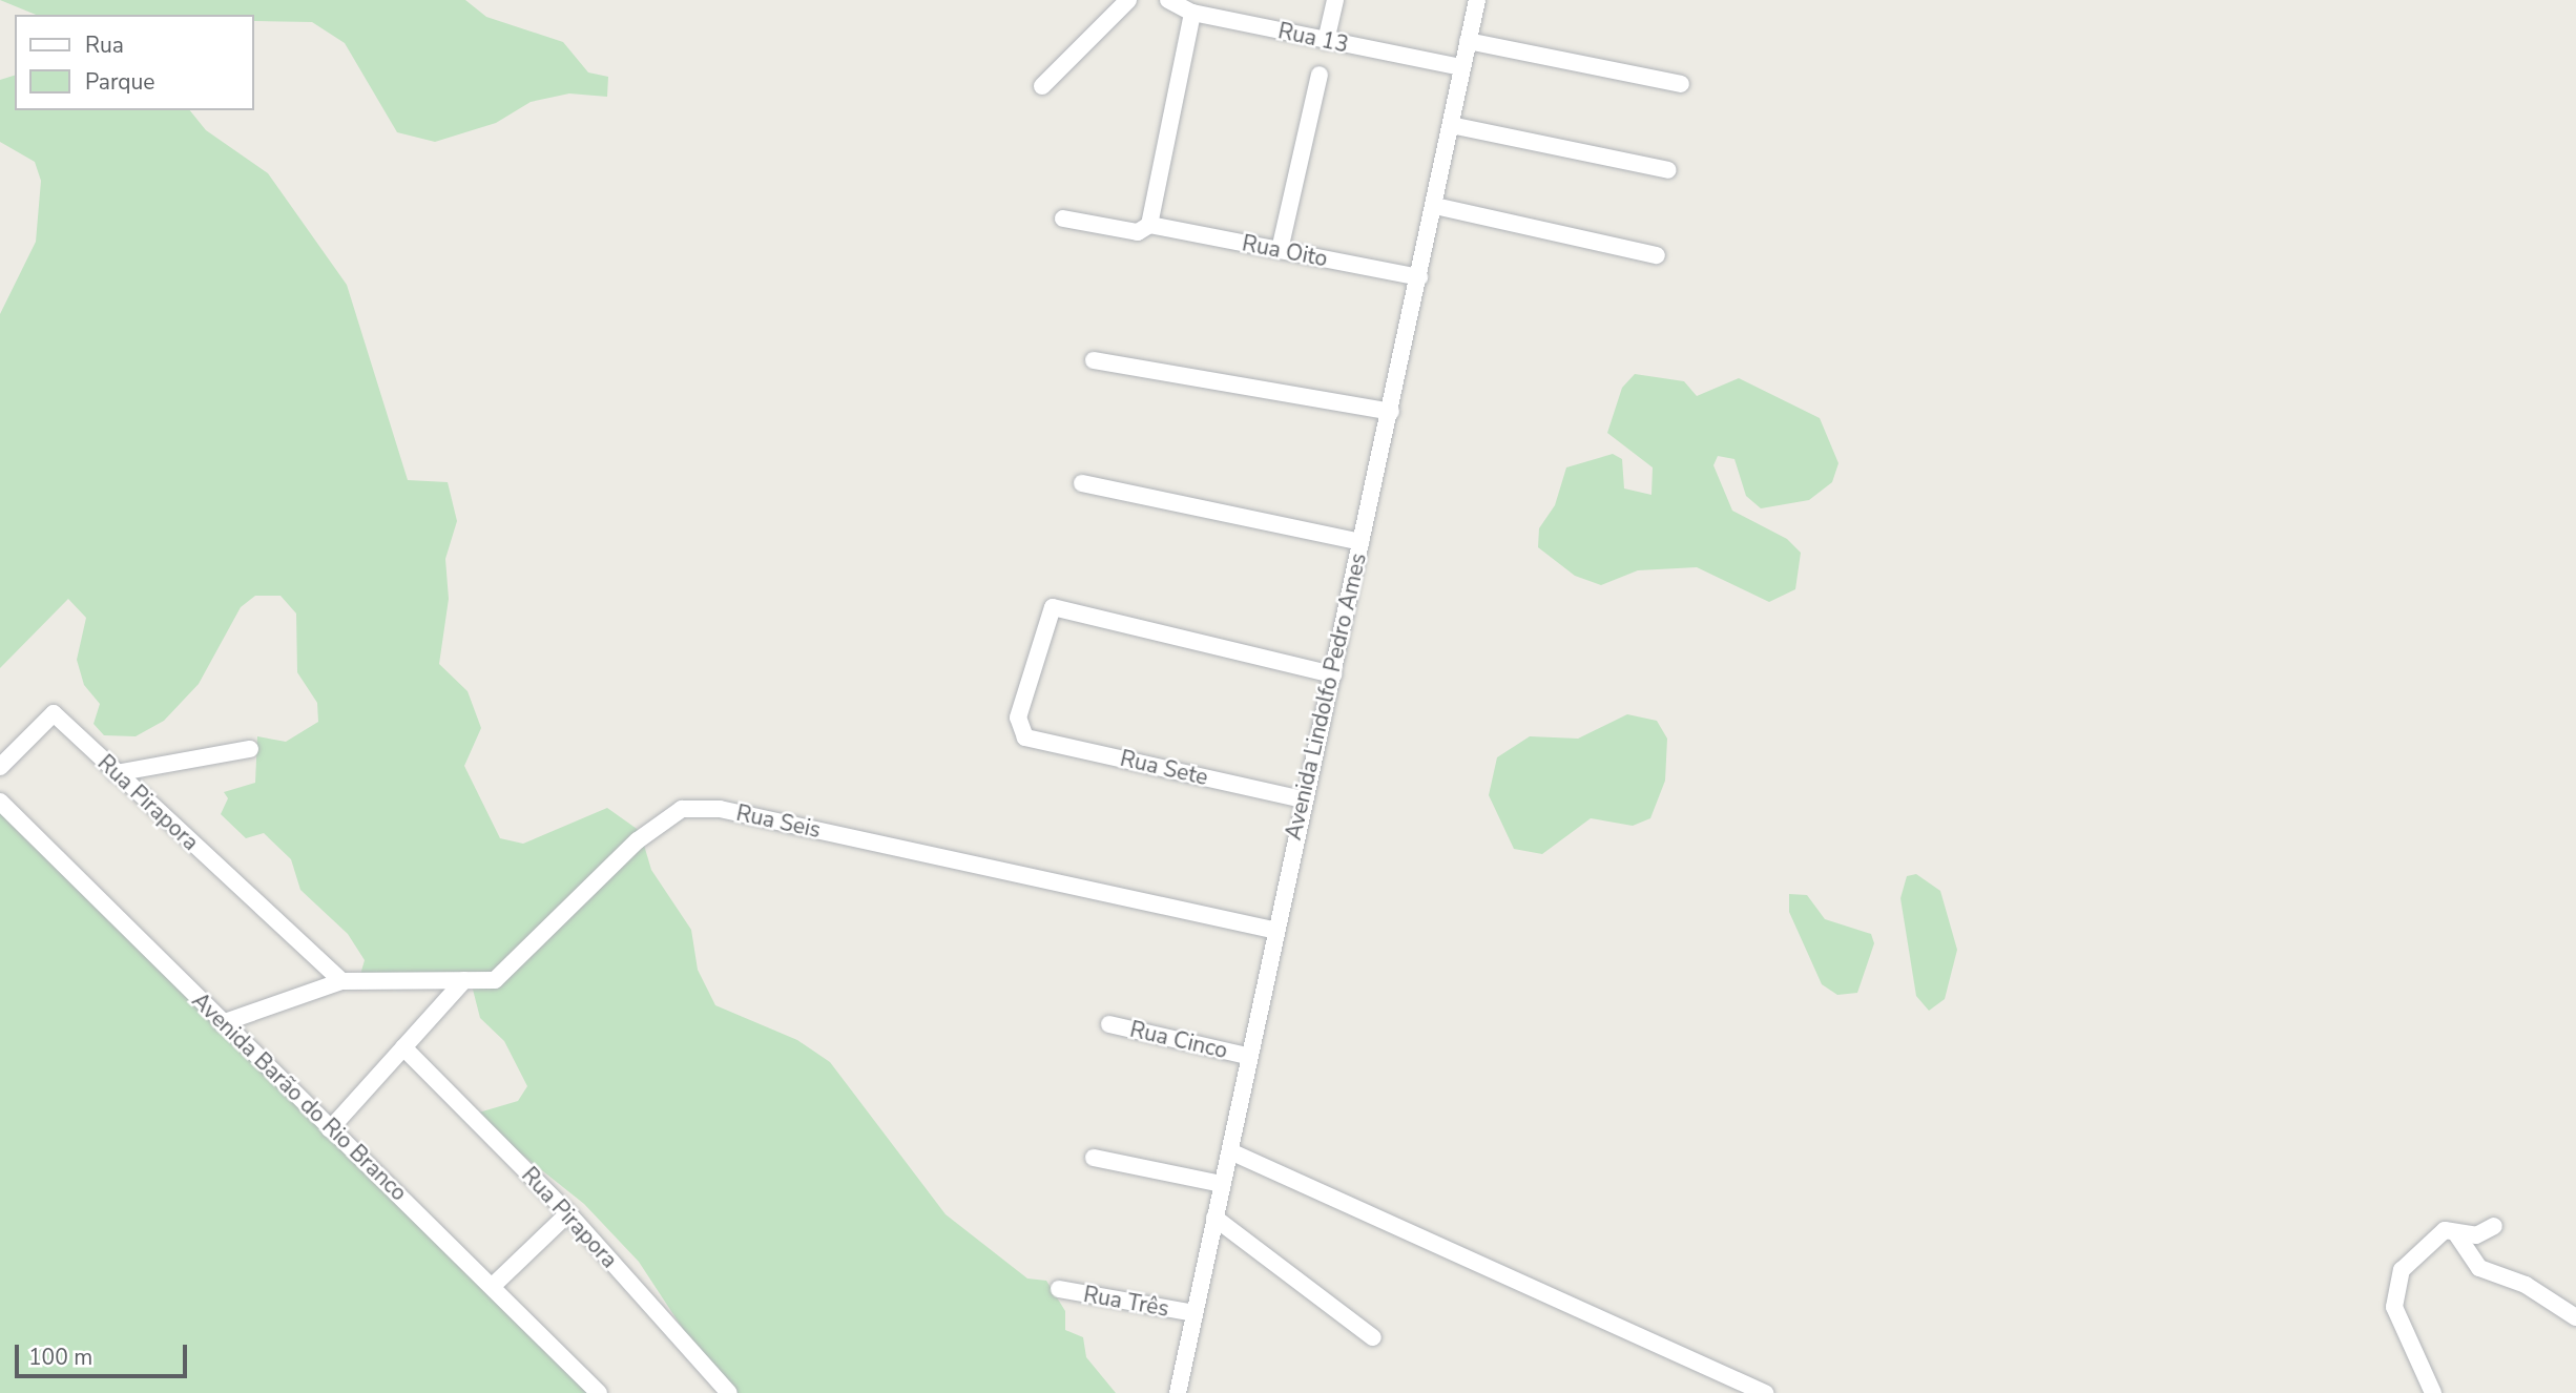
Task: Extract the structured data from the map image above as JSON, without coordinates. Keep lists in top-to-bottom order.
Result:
{
  "streets": {
    "street": [
      "Rua 13",
      "Rua Oito",
      "Avenida Lindolfo Pedro Ames",
      "Rua Sete",
      "Rua Pirapora",
      "Rua Seis",
      "Rua Cinco",
      "Avenida Barão do Rio Branco",
      "Rua Três"
    ]
  },
  "crossings": [
    ["Rua 13", "Avenida Lindolfo Pedro Ames"],
    ["Rua Oito", "Avenida Lindolfo Pedro Ames"],
    ["Avenida Lindolfo Pedro Ames", "Rua Sete"],
    ["Avenida Lindolfo Pedro Ames", "Rua Seis"],
    ["Avenida Lindolfo Pedro Ames", "Rua Cinco"],
    ["Avenida Lindolfo Pedro Ames", "Rua Três"],
    ["Rua Pirapora", "Rua Seis"],
    ["Rua Seis", "Avenida Barão do Rio Branco"]
  ],
  "legend": ["Rua", "Parque"],
  "scale_bar": "100 m"
}
